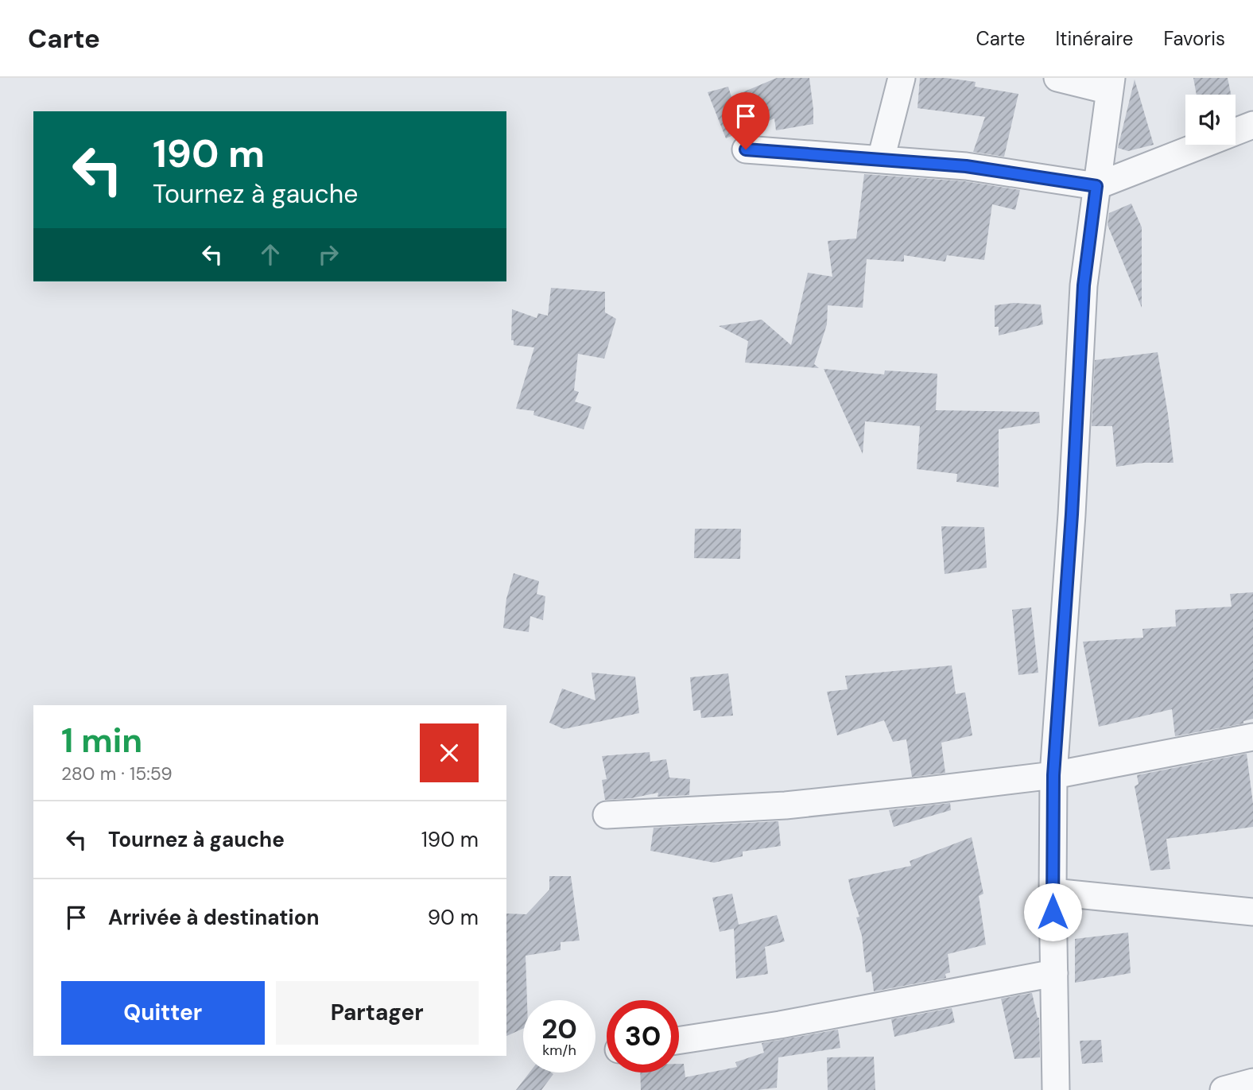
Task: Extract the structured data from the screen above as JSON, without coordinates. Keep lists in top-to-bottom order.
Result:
{
  "page": {
    "header": "Carte",
    "nav": ["Carte", "Itinéraire", "Favoris"],
    "turn": ["190 m", "Tournez à gauche"],
    "heading": ["1 min", "280 m · 15:59"],
    "list": [
      {
        "name": "Tournez à gauche",
        "value": "190 m"
      },
      {
        "name": "Arrivée à destination",
        "value": "90 m"
      }
    ],
    "buttons": ["Quitter", "Partager"],
    "speed": "20 km/h",
    "limit": "30"
  }
}
